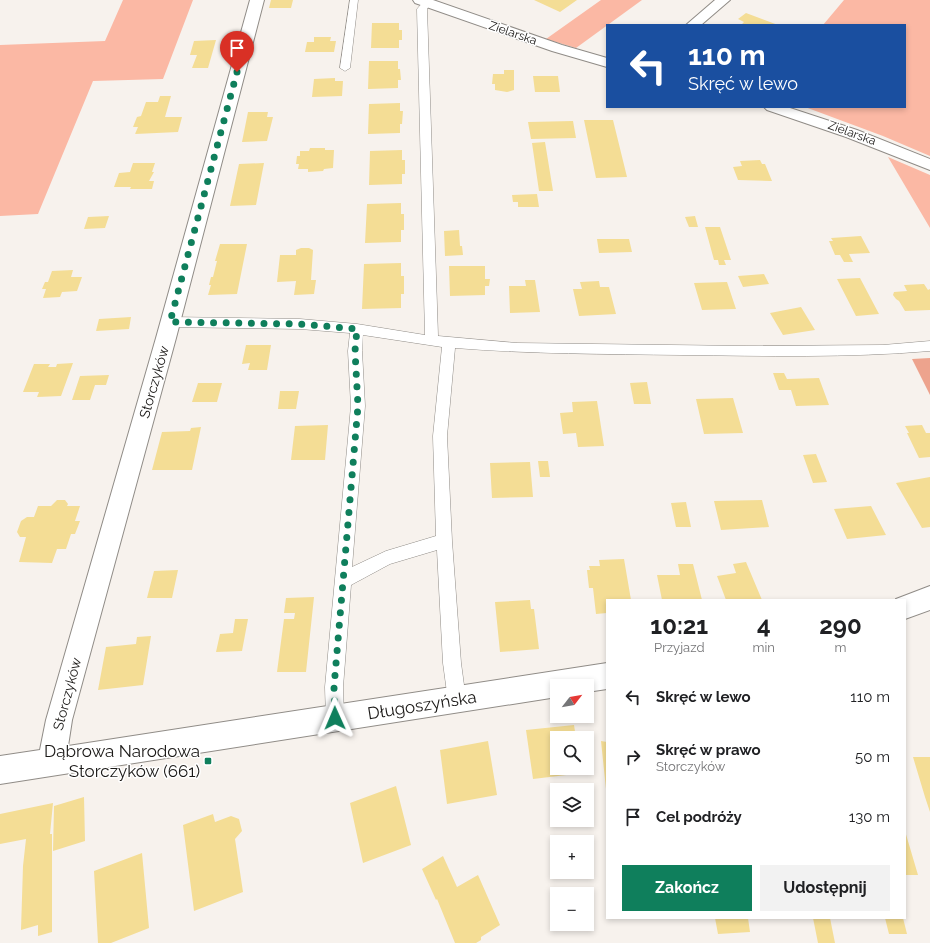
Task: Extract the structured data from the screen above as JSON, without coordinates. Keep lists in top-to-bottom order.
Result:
{
  "streets": {
    "street": ["Zielarska", "Storczyków", "Długoszyńska"]
  },
  "crossings": [
    ["Storczyków", "Długoszyńska"]
  ],
  "places": {
    "transit": ["Dąbrowa Narodowa Storczyków (661)"]
  },
  "north": "top right",
  "page": {
    "turn": ["110 m", "Skręć w lewo"],
    "eta": [
      "10:21",
      "Przyjazd",
      "4",
      "min",
      "290",
      "m"
    ],
    "list": [
      {
        "name": "Skręć w lewo",
        "value": "110 m"
      },
      {
        "name": "Skręć w prawo",
        "note": "Storczyków",
        "value": "50 m"
      },
      {
        "name": "Cel podróży",
        "value": "130 m"
      }
    ],
    "map_buttons": ["+", "−"],
    "buttons": ["Zakończ", "Udostępnij"]
  }
}
